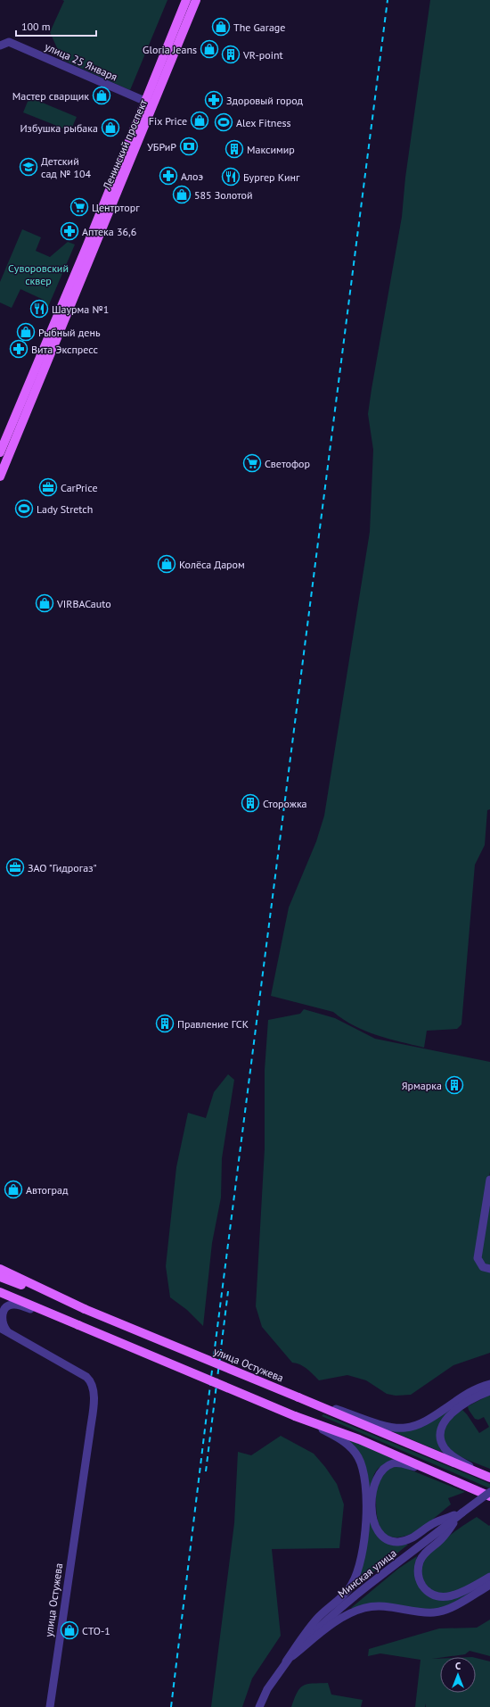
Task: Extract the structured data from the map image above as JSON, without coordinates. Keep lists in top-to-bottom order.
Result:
{
  "streets": {
    "main road": ["Ленинский проспект", "улица Остужева"],
    "street": ["улица 25 Января", "Минская улица"]
  },
  "crossings": [
    ["улица 25 Января", "Ленинский проспект"]
  ],
  "parks": ["Суворовский сквер"],
  "places": {
    "shop": [
      "The Garage",
      "Gloria Jeans",
      "Мастер сварщик",
      "Fix Price",
      "Избушка рыбака",
      "585 Золотой",
      "Рыбный день",
      "Колёса Даром",
      "VIRBACauto",
      "Автоград",
      "СТО-1"
    ],
    "building": [
      "VR-point",
      "Максимир",
      "Сторожка",
      "Правление ГСК",
      "Ярмарка"
    ],
    "pharmacy": [
      "Здоровый город",
      "Алоэ",
      "Аптека 36,6",
      "Вита Экспресс"
    ],
    "sports": ["Alex Fitness", "Lady Stretch"],
    "bank": ["УБРиР"],
    "school or university": ["Детский сад № 104"],
    "restaurant": ["Бургер Кинг", "Шаурма №1"],
    "supermarket": ["Центрторг", "Светофор"],
    "office": ["CarPrice", "ЗАО \"Гидрогаз\""]
  },
  "scale_bar": "100 m",
  "north": "top"
}
